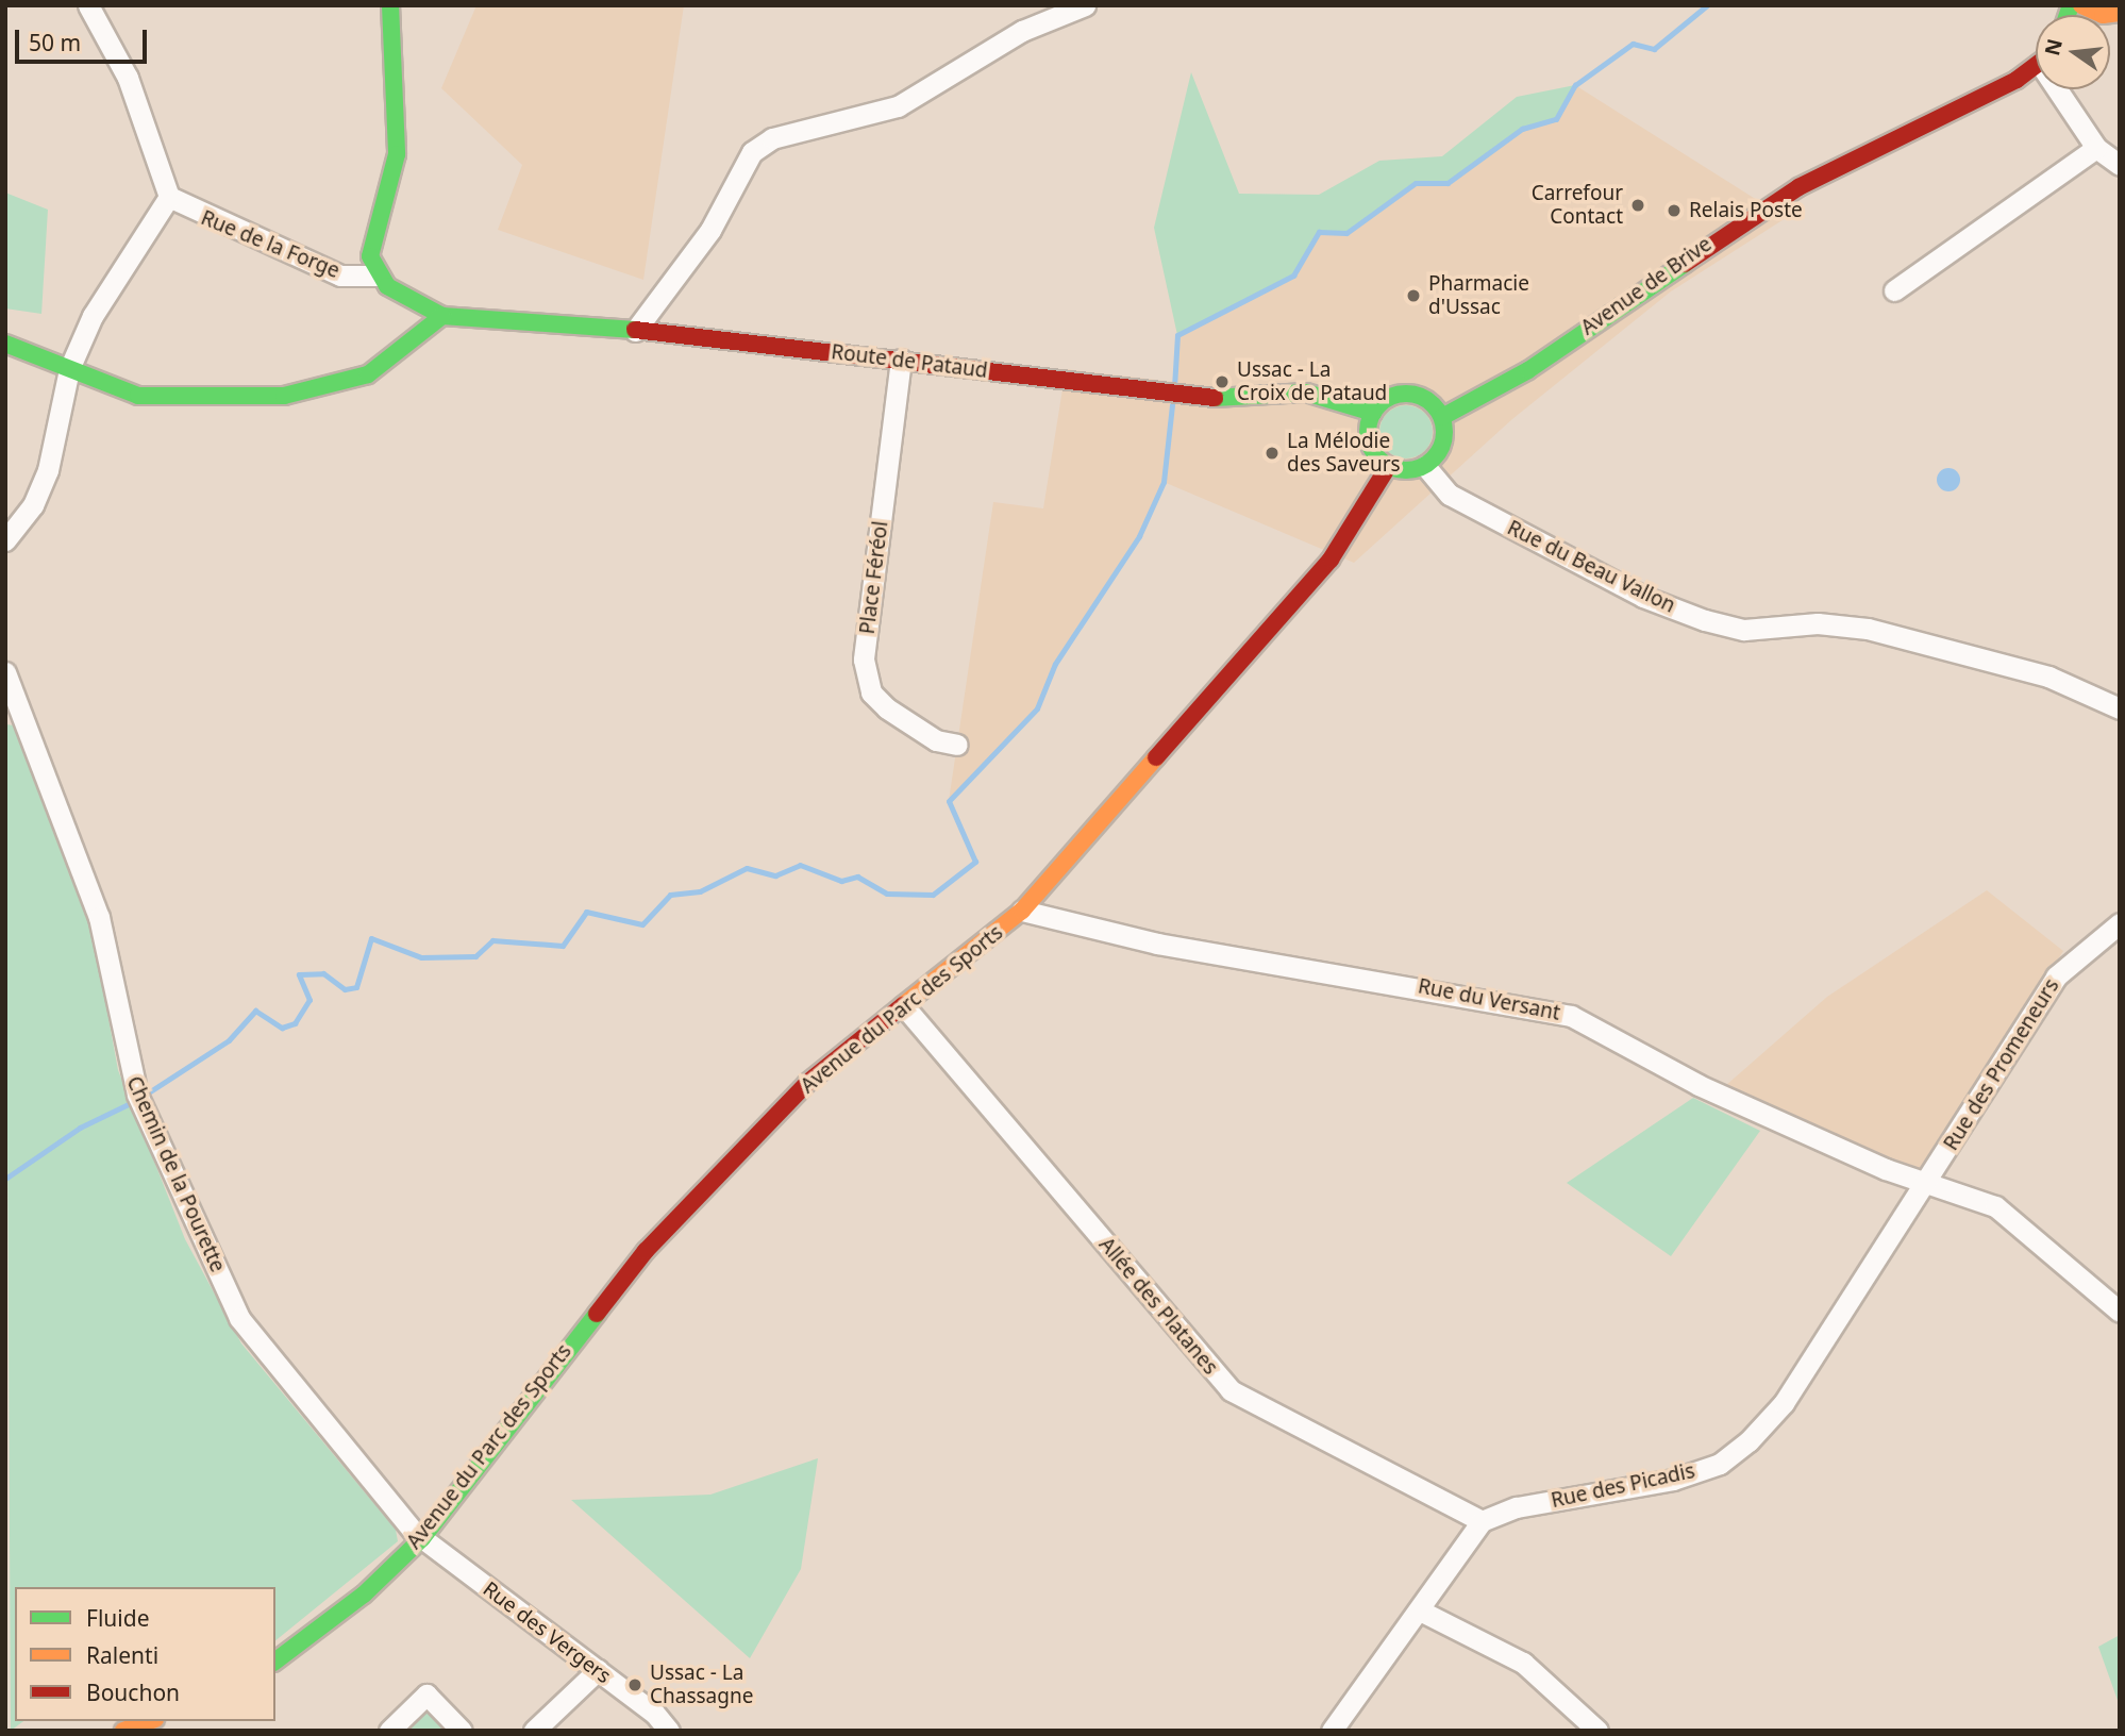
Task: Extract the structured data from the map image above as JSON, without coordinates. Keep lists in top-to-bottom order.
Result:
{
  "streets": {
    "street": [
      "Rue de la Forge",
      "Avenue de Brive",
      "Route de Pataud",
      "Rue du Beau Vallon",
      "Place Féréol",
      "Rue du Versant",
      "Avenue du Parc des Sports",
      "Rue des Promeneurs",
      "Chemin de la Pourette",
      "Allée des Platanes",
      "Rue des Picadis",
      "Rue des Vergers"
    ]
  },
  "crossings": [
    ["Rue de la Forge", "Route de Pataud"],
    ["Avenue de Brive", "Route de Pataud"],
    ["Avenue de Brive", "Rue du Beau Vallon"],
    ["Avenue de Brive", "Avenue du Parc des Sports"],
    ["Route de Pataud", "Rue du Beau Vallon"],
    ["Route de Pataud", "Place Féréol"],
    ["Route de Pataud", "Avenue du Parc des Sports"],
    ["Rue du Beau Vallon", "Avenue du Parc des Sports"],
    ["Rue du Versant", "Avenue du Parc des Sports"],
    ["Rue du Versant", "Rue des Promeneurs"],
    ["Rue du Versant", "Rue des Picadis"],
    ["Avenue du Parc des Sports", "Chemin de la Pourette"],
    ["Avenue du Parc des Sports", "Allée des Platanes"],
    ["Avenue du Parc des Sports", "Rue des Vergers"],
    ["Rue des Promeneurs", "Rue des Picadis"],
    ["Chemin de la Pourette", "Rue des Vergers"],
    ["Allée des Platanes", "Rue des Picadis"]
  ],
  "places": [
    "Carrefour Contact",
    "Relais Poste",
    "Pharmacie d'Ussac",
    "Ussac - La Croix de Pataud",
    "La Mélodie des Saveurs",
    "Ussac - La Chassagne"
  ],
  "legend": ["Fluide", "Ralenti", "Bouchon"],
  "scale_bar": "50 m",
  "north": "left"
}
